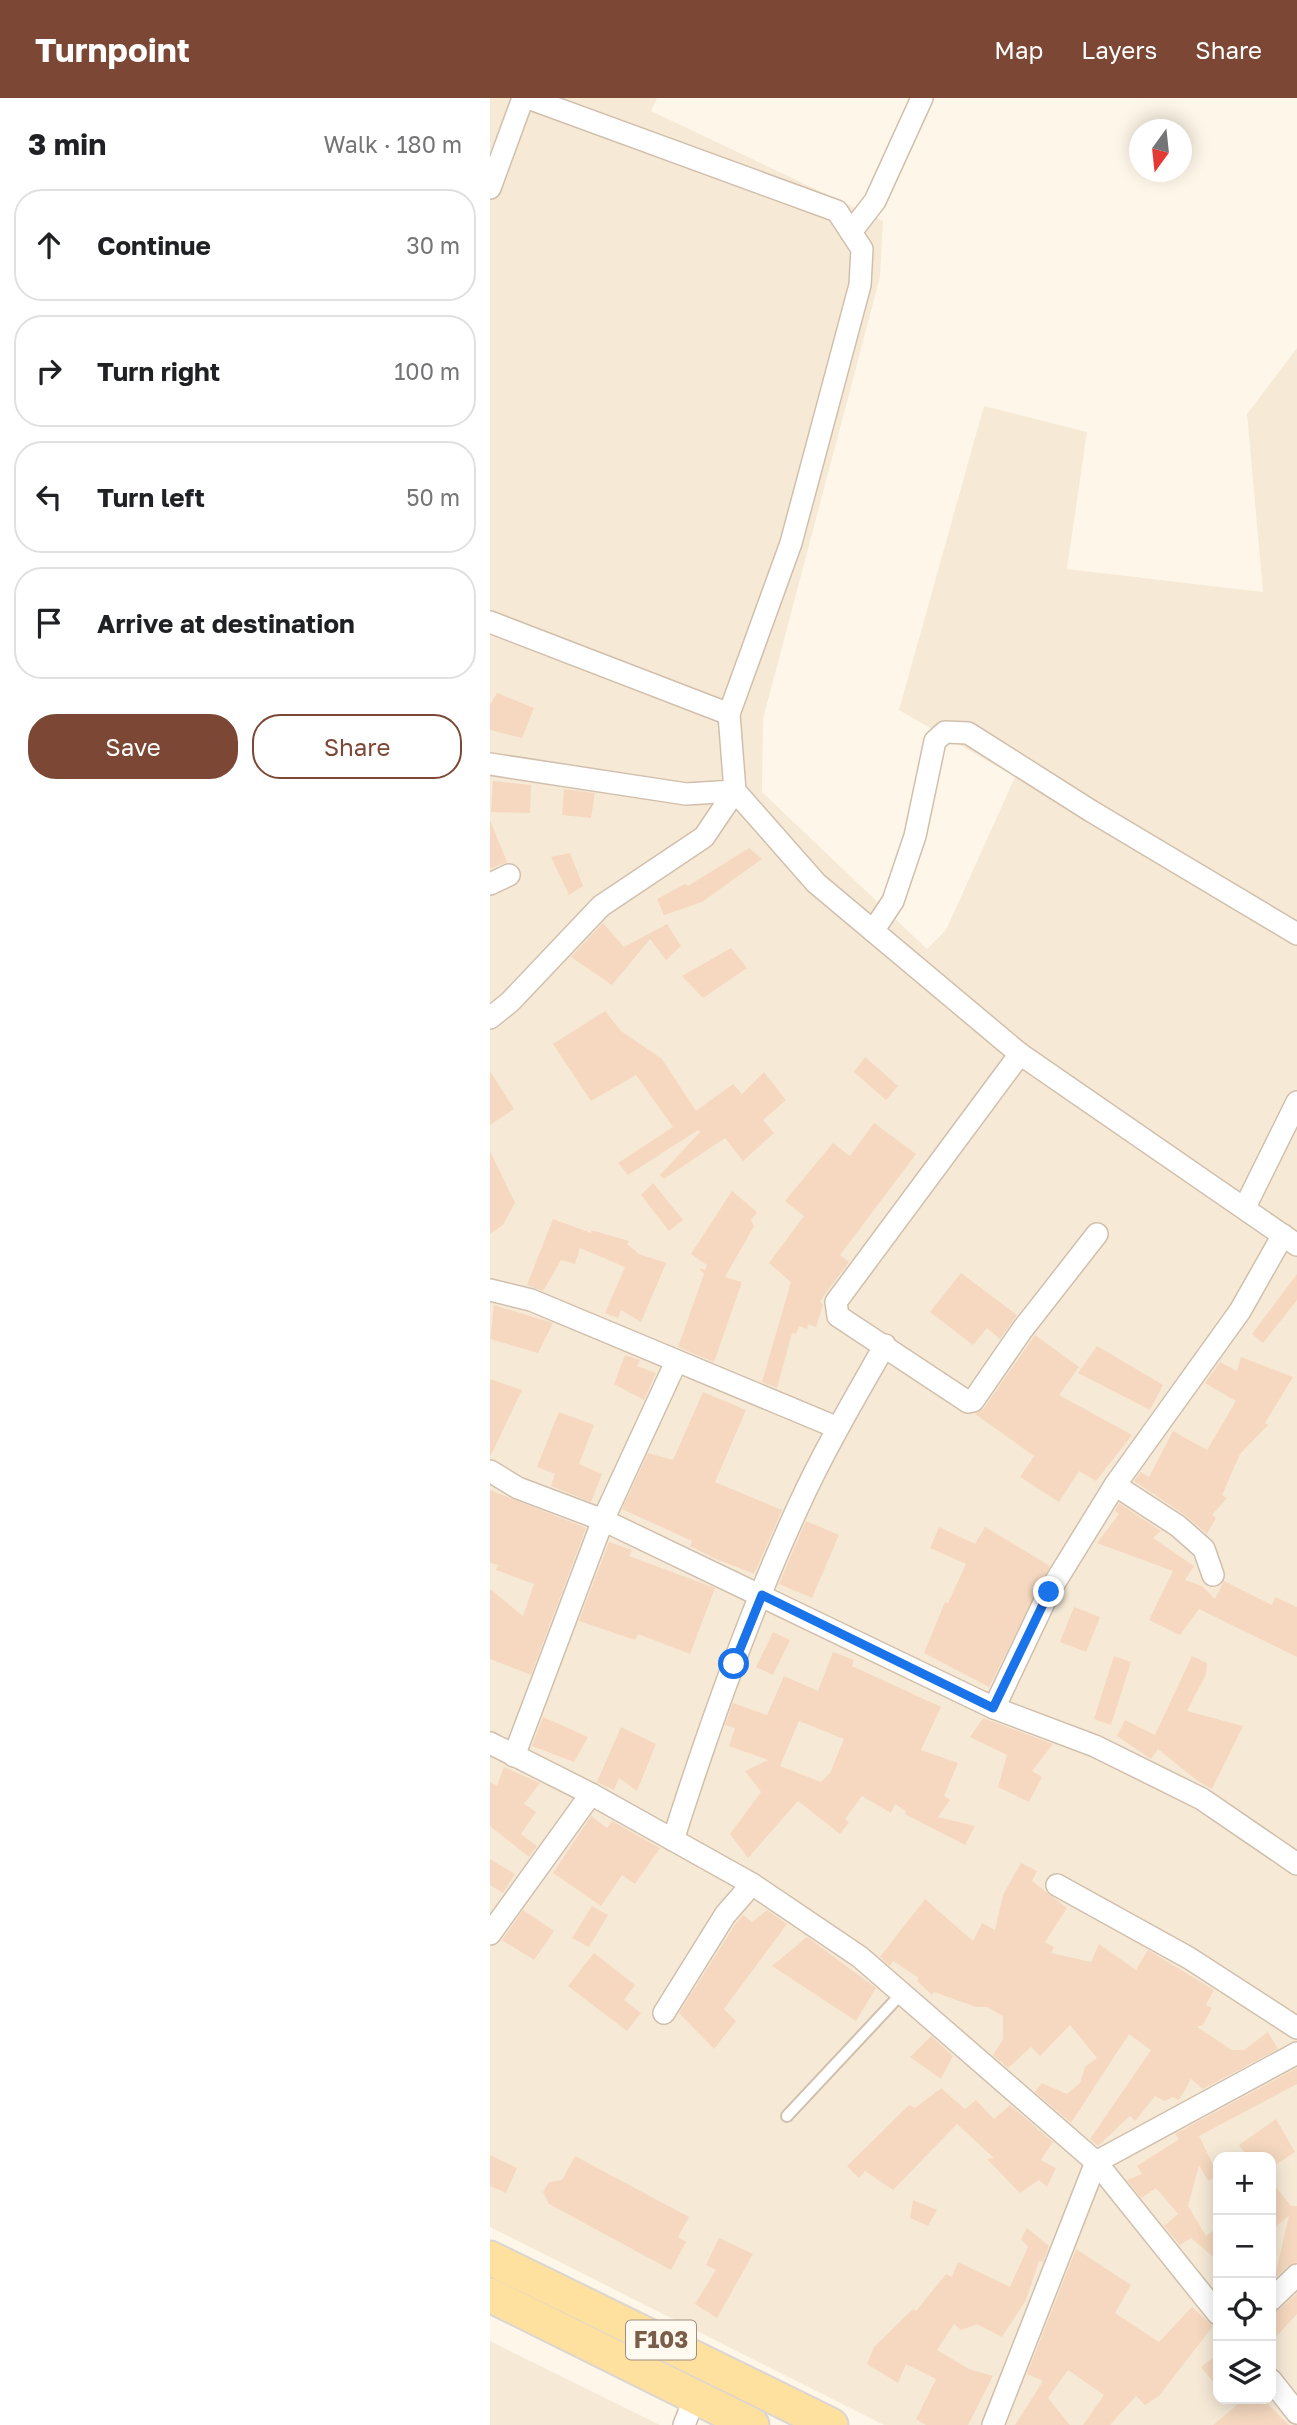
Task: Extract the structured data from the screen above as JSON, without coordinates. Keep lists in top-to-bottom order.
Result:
{
  "streets": {
    "main road": ["F103"]
  },
  "north": "bottom",
  "page": {
    "header": "Turnpoint",
    "nav": ["Map", "Layers", "Share"],
    "heading": ["3 min", "Walk · 180 m"],
    "list": [
      ["Continue", "30 m"],
      ["Turn right", "100 m"],
      ["Turn left", "50 m"],
      "Arrive at destination"
    ],
    "buttons": ["Save", "Share"],
    "map_buttons": ["+", "−"]
  }
}
